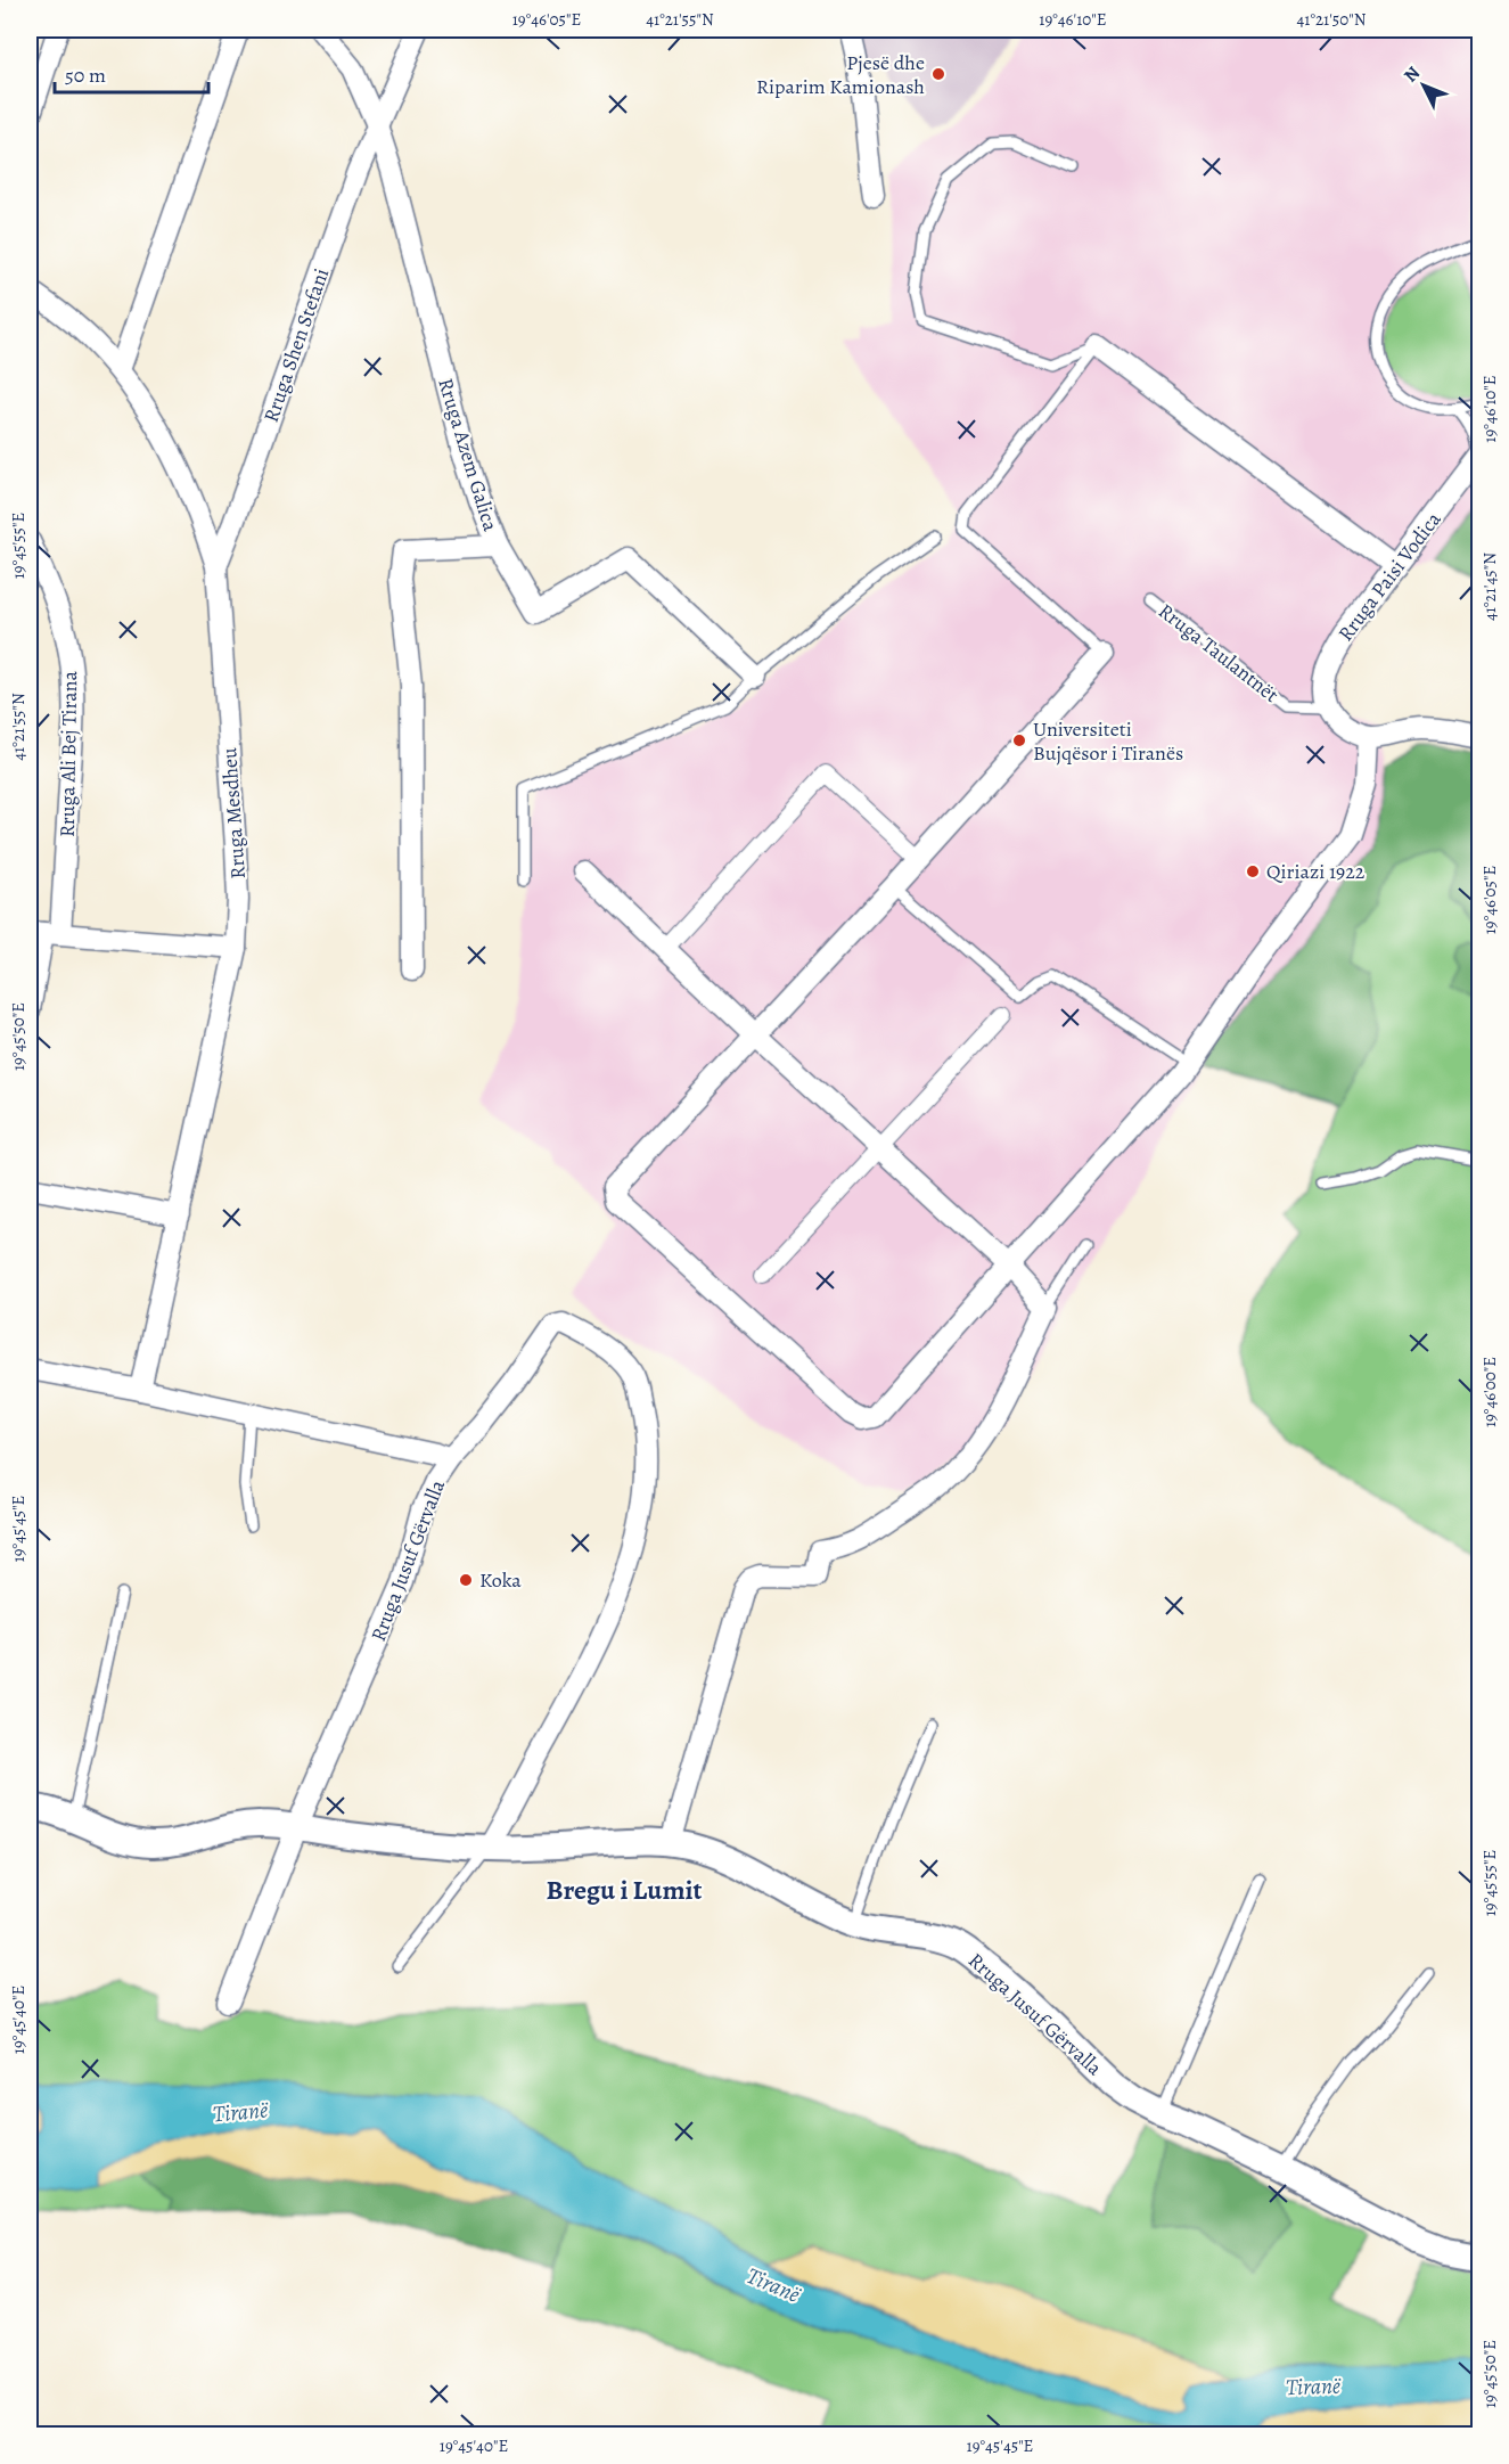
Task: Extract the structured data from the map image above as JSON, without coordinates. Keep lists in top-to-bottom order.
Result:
{
  "streets": {
    "street": [
      "Rruga Shen Stefani",
      "Rruga Azem Galica",
      "Rruga Paisi Vodica",
      "Rruga Ali Bej Tirana",
      "Rruga Mesdheu",
      "Rruga Jusuf Gërvalla"
    ],
    "lane": ["Rruga Taulantnët"]
  },
  "crossings": [
    ["Rruga Shen Stefani", "Rruga Azem Galica"],
    ["Rruga Shen Stefani", "Rruga Mesdheu"],
    ["Rruga Paisi Vodica", "Rruga Taulantnët"]
  ],
  "districts": ["Bregu i Lumit"],
  "water": ["Tiranë"],
  "places": [
    "Pjesë dhe Riparim Kamionash",
    "Universiteti Bujqësor i Tiranës",
    "Qiriazi 1922",
    "Koka"
  ],
  "scale_bar": "50 m",
  "north": "top left",
  "coordinates": [
    "19°46'05\"E",
    "41°21'55\"N",
    "19°46'10\"E",
    "41°21'50\"N",
    "19°45'55\"E",
    "41°21'45\"N",
    "19°45'50\"E",
    "19°46'00\"E",
    "19°45'45\"E",
    "19°45'40\"E"
  ]
}
